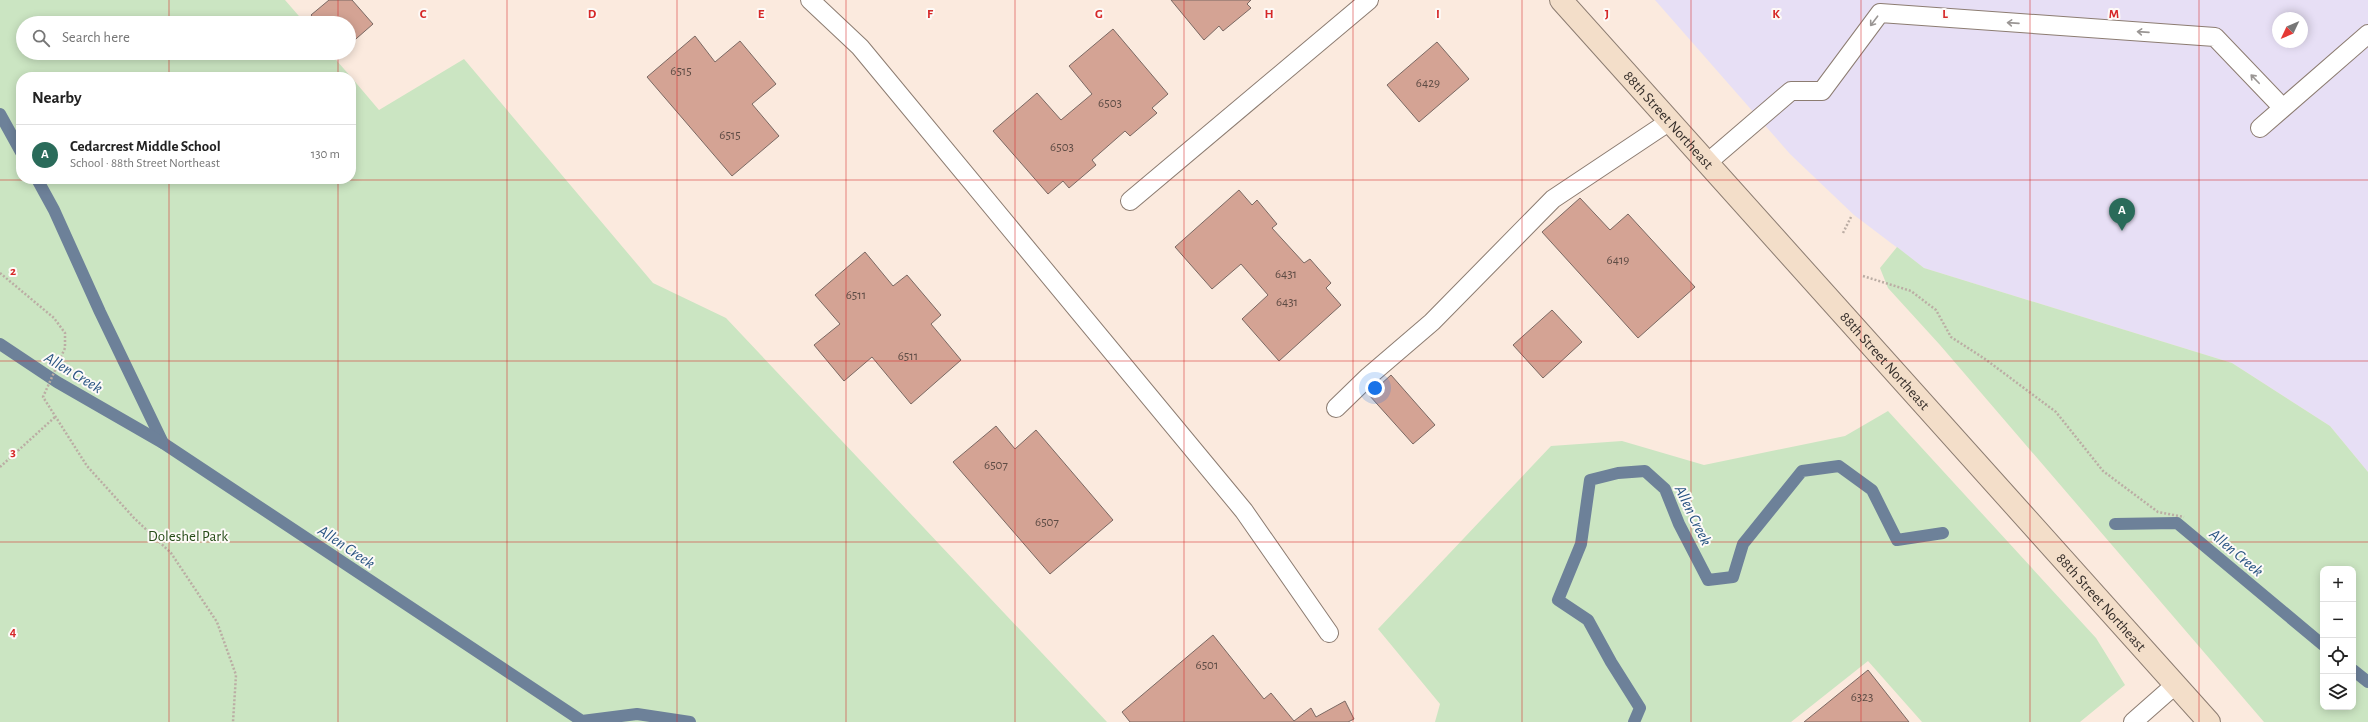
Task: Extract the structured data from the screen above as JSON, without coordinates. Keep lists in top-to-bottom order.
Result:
{
  "streets": {
    "main road": ["88th Street Northeast"]
  },
  "water": ["Allen Creek"],
  "parks": ["Doleshel Park"],
  "house_numbers": [
    "6515",
    "6429",
    "6503",
    "6515",
    "6503",
    "6419",
    "6431",
    "6511",
    "6431",
    "6511",
    "6507",
    "6507",
    "6501",
    "6323"
  ],
  "north": "bottom left",
  "page": {
    "search": "Search here",
    "heading": "Nearby",
    "list": [
      {
        "mark": "A",
        "name": "Cedarcrest Middle School",
        "note": "School · 88th Street Northeast",
        "value": "130 m"
      }
    ],
    "pins": "A",
    "map_buttons": ["+", "−"]
  },
  "grid": {
    "columns": [
      "C",
      "D",
      "E",
      "F",
      "G",
      "H",
      "I",
      "J",
      "K",
      "L",
      "M"
    ],
    "rows": ["2", "3", "4"]
  }
}
